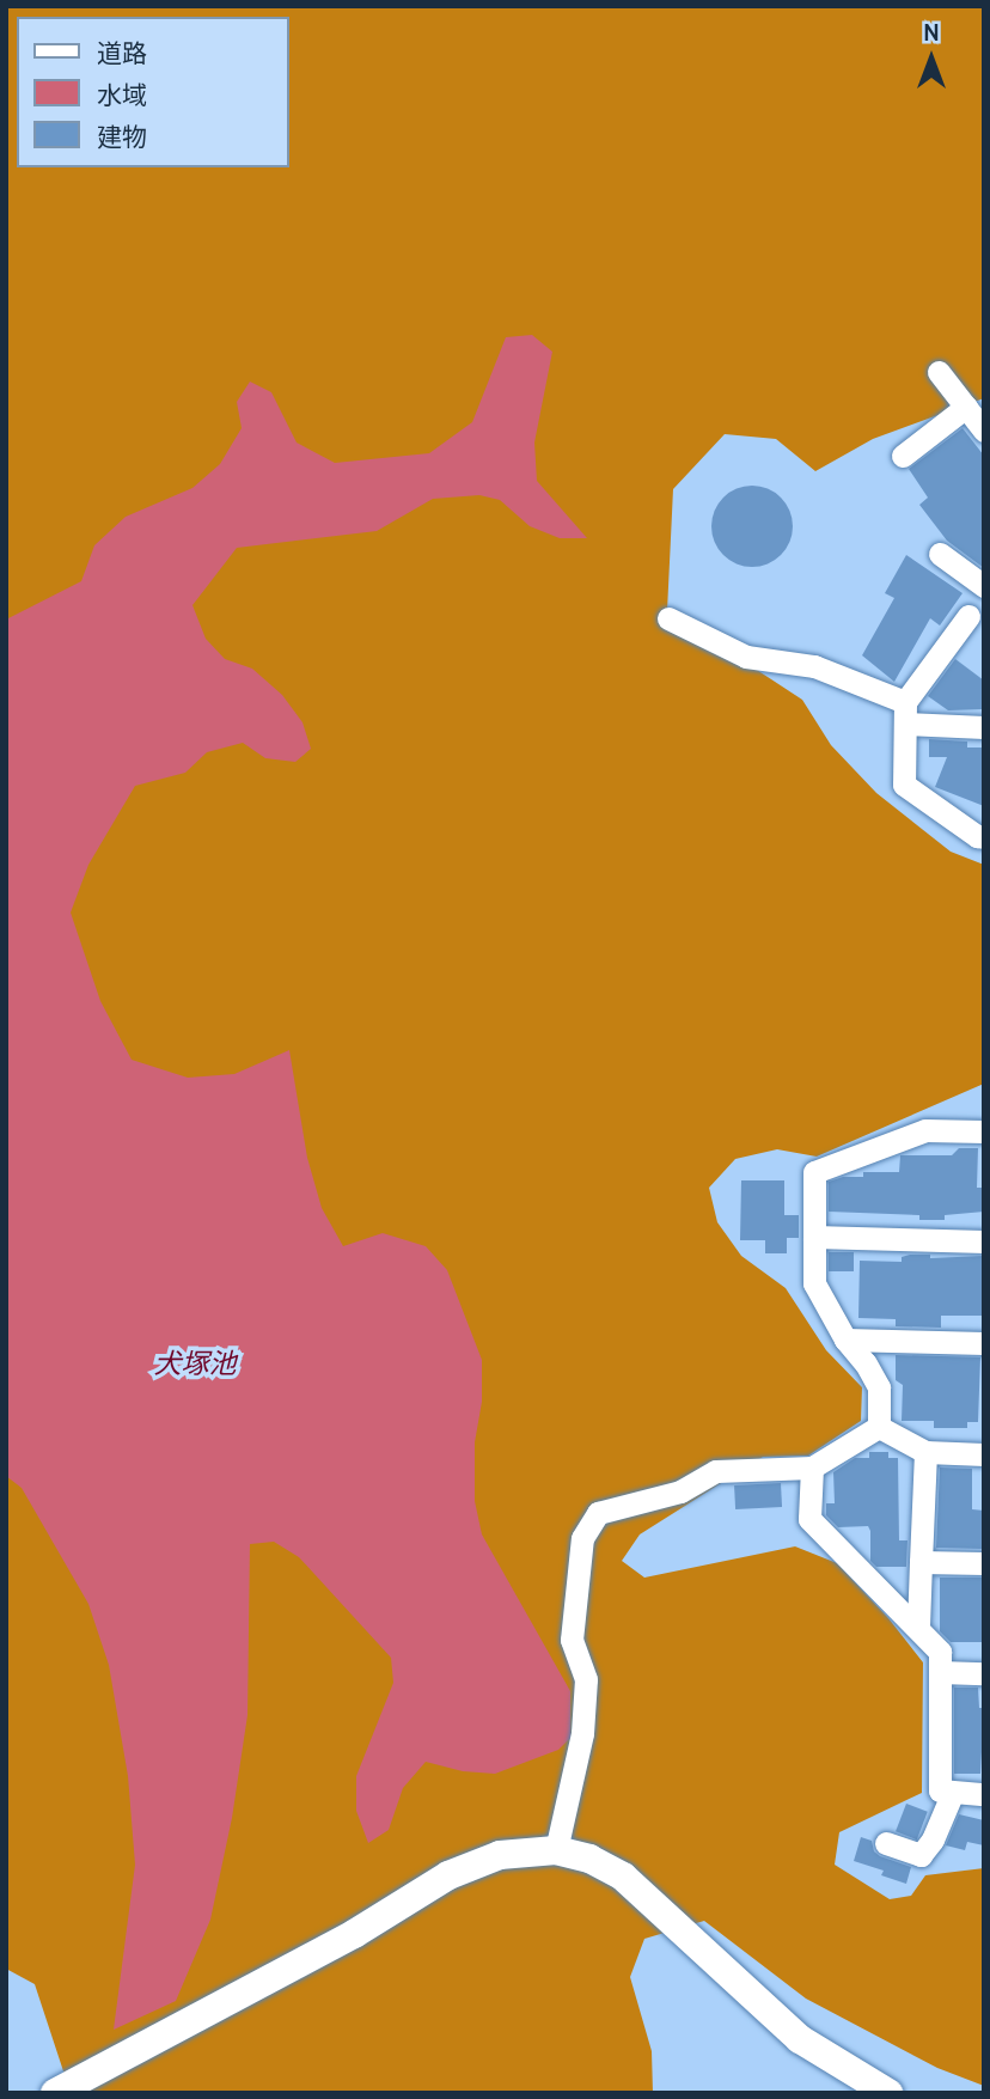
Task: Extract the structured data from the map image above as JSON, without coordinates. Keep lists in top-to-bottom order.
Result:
{
  "water": ["犬塚池"],
  "legend": ["道路", "水域", "建物"],
  "north": "top"
}
